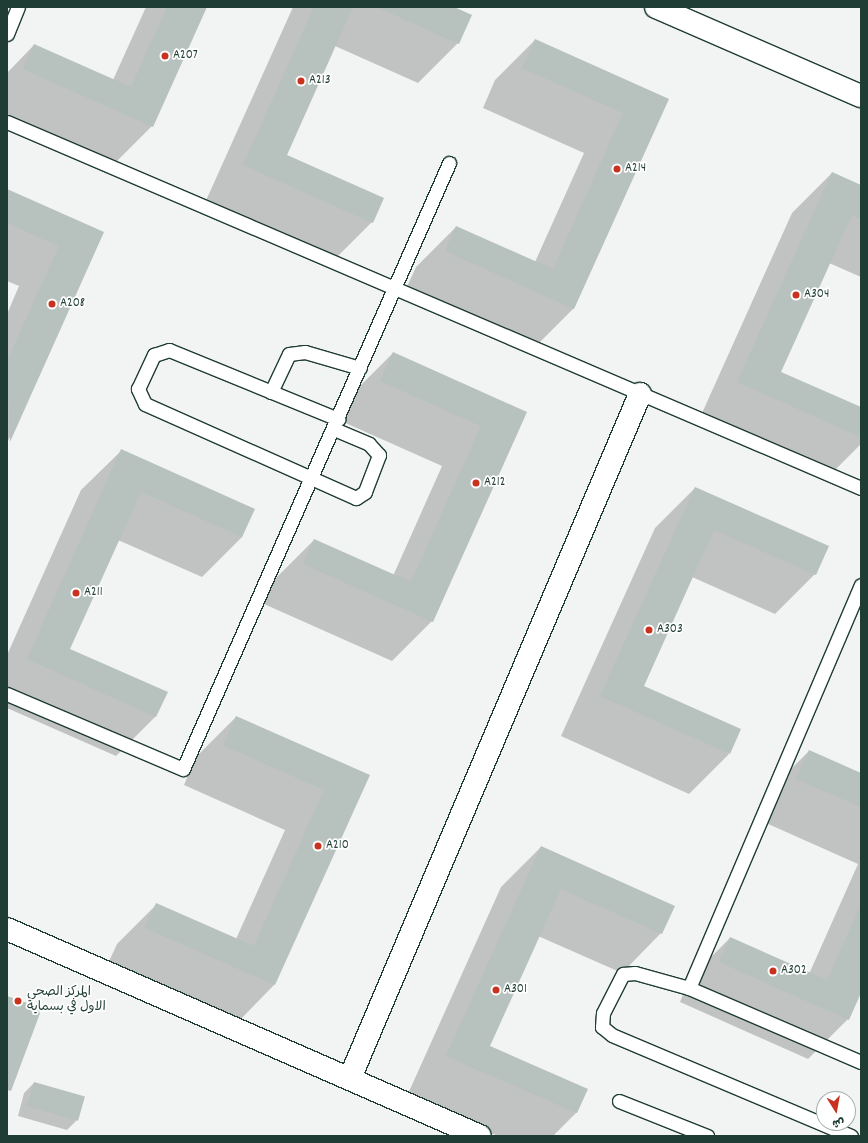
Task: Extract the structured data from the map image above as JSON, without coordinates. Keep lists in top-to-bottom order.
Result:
{
  "places": [
    "A207",
    "A213",
    "A214",
    "A304",
    "A208",
    "A212",
    "A211",
    "A303",
    "A210",
    "A302",
    "A301",
    "المركز الصحي الاول في بسماية"
  ],
  "north": "bottom"
}
